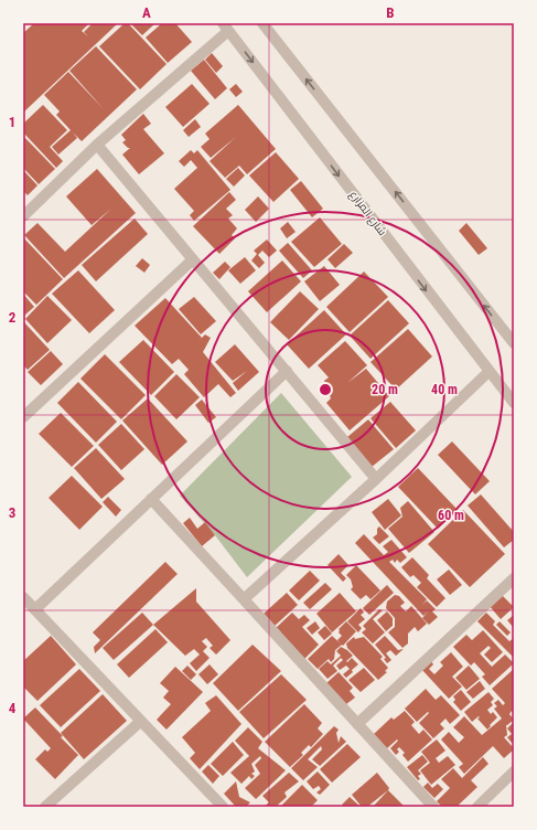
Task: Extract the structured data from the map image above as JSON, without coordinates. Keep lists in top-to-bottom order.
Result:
{
  "streets": {
    "street": ["شارع المزارع"]
  },
  "grid": {
    "columns": ["A", "B"],
    "rows": [
      "1",
      "2",
      "3",
      "4"
    ]
  },
  "rings": ["20 m", "40 m", "60 m"]
}
